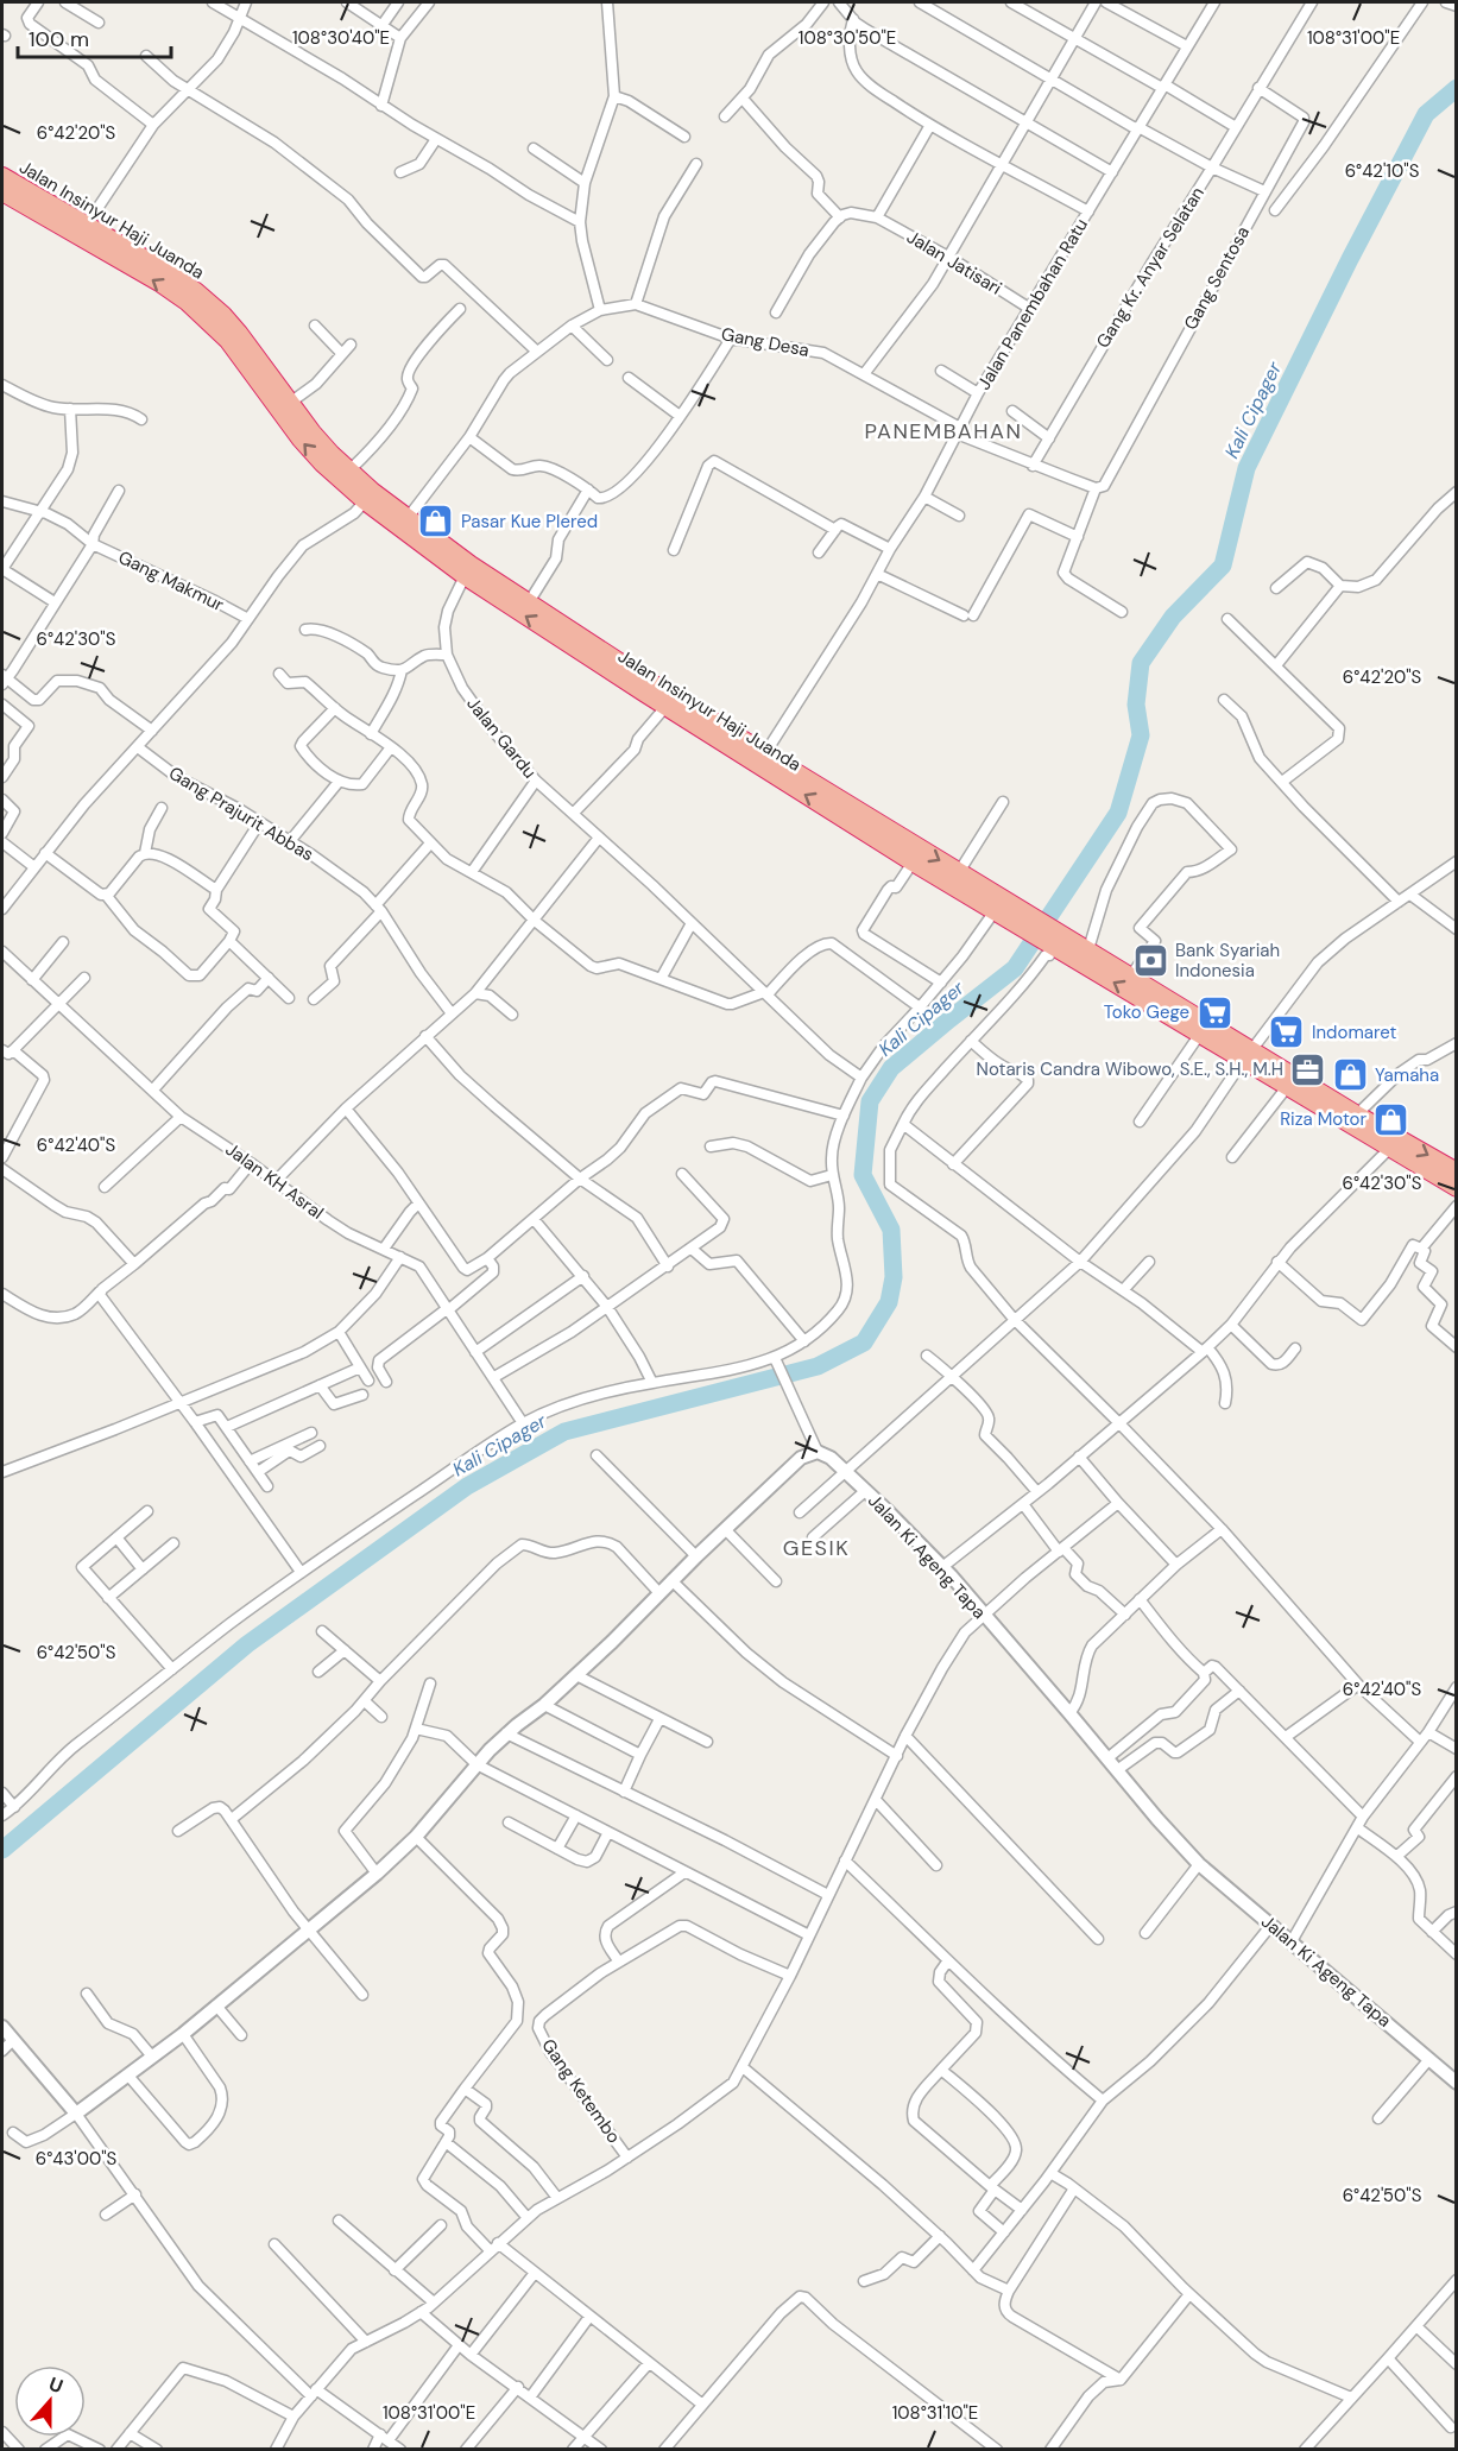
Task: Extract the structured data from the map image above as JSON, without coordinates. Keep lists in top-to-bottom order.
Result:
{
  "streets": {
    "highway": ["Jalan Insinyur Haji Juanda"],
    "street": [
      "Jalan Jatisari",
      "Gang Kr. Anyar Selatan",
      "Gang Sentosa",
      "Jalan Panembahan Ratu",
      "Gang Desa",
      "Gang Makmur",
      "Jalan Gardu",
      "Gang Prajurit Abbas",
      "Jalan KH Asral",
      "Jalan Ki Ageng Tapa",
      "Gang Ketembo"
    ]
  },
  "crossings": [
    ["Jalan Insinyur Haji Juanda", "Jalan Panembahan Ratu"],
    ["Jalan Insinyur Haji Juanda", "Gang Desa"],
    ["Jalan Insinyur Haji Juanda", "Jalan Gardu"],
    ["Jalan Jatisari", "Jalan Panembahan Ratu"],
    ["Gang Kr. Anyar Selatan", "Gang Sentosa"],
    ["Gang Kr. Anyar Selatan", "Gang Desa"],
    ["Gang Sentosa", "Gang Desa"],
    ["Jalan Panembahan Ratu", "Gang Desa"]
  ],
  "districts": ["PANEMBAHAN", "GESIK"],
  "water": ["Kali Cipager"],
  "places": {
    "shop": ["Pasar Kue Plered", "Yamaha", "Riza Motor"],
    "bank": ["Bank Syariah Indonesia"],
    "supermarket": ["Toko Gege", "Indomaret"],
    "office": ["Notaris Candra Wibowo, S.E., S.H., M.H"]
  },
  "scale_bar": "100 m",
  "north": "top",
  "coordinates": [
    "108°30'40\"E",
    "108°30'50\"E",
    "108°31'00\"E",
    "6°42'20\"S",
    "6°42'10\"S",
    "6°42'30\"S",
    "6°42'40\"S",
    "6°42'50\"S",
    "6°43'00\"S",
    "108°31'10\"E"
  ]
}
